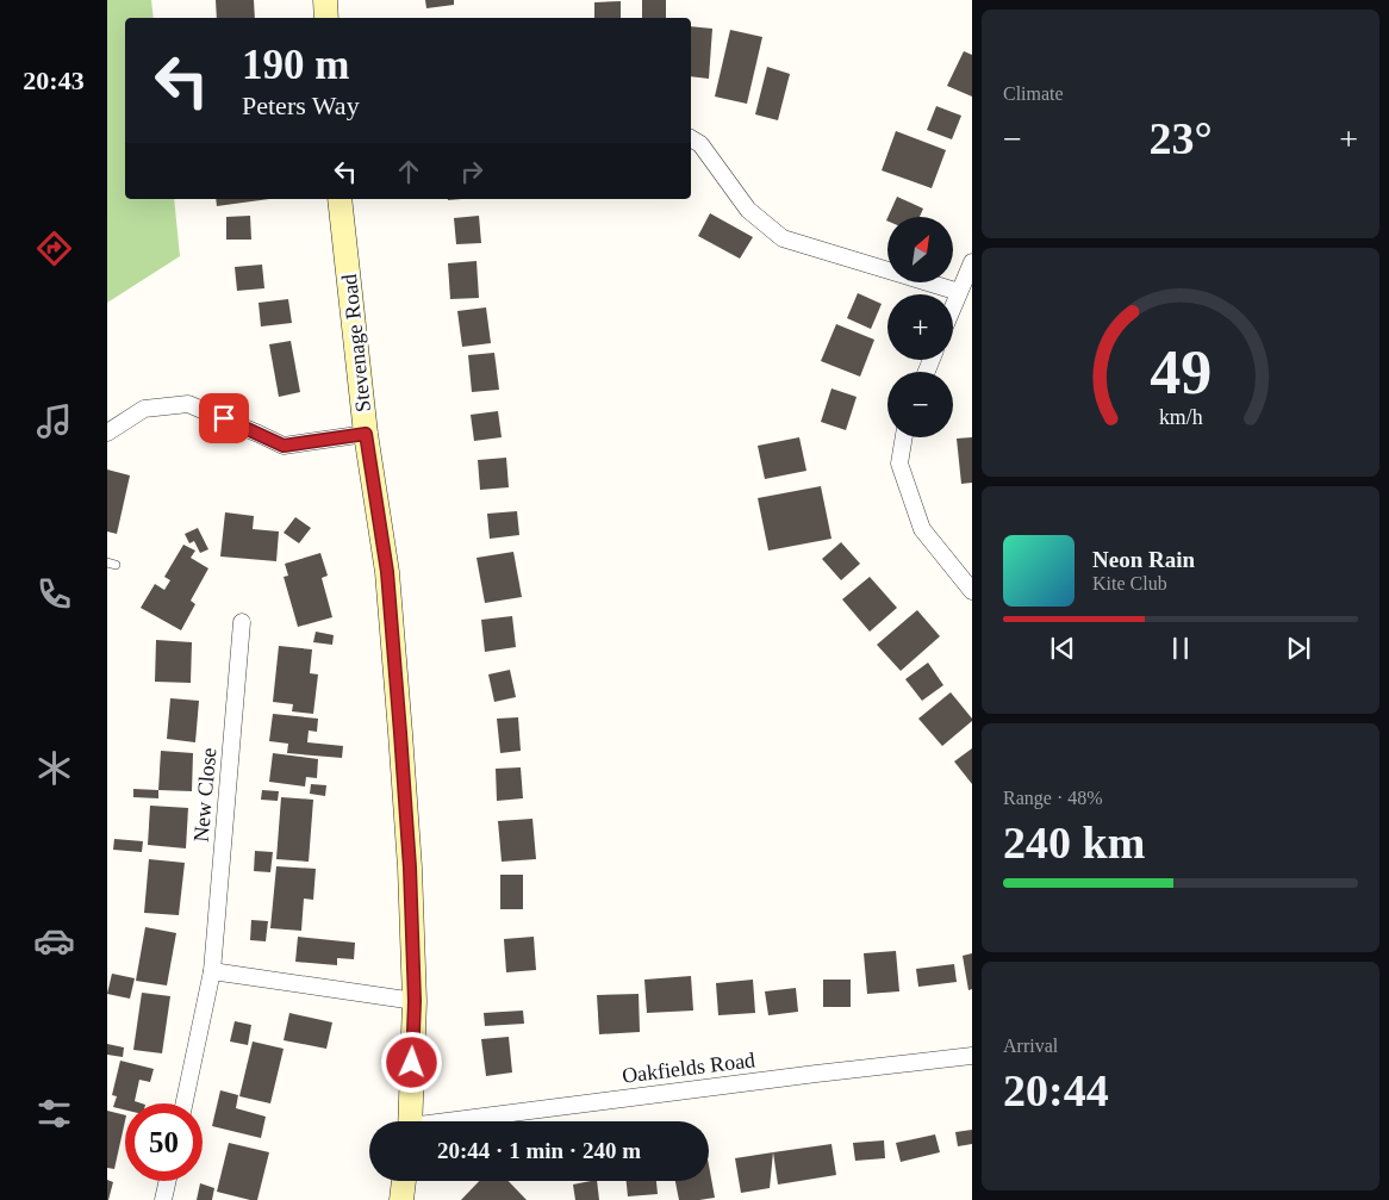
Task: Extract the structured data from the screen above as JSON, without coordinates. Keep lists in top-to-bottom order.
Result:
{
  "streets": {
    "main road": ["Stevenage Road"],
    "street": ["New Close", "Oakfields Road"]
  },
  "north": "top right",
  "page": {
    "tabs": "20:43",
    "tile": [
      "Climate",
      ["Range · 48%", "240 km"],
      ["Arrival", "20:44"]
    ],
    "turn": ["190 m", "Peters Way"],
    "heat": ["−", "23°", "+"],
    "map_buttons": ["+", "−"],
    "song": ["Neon Rain", "Kite Club"],
    "limit": "50",
    "trip": "20:44 · 1 min · 240 m",
    "gauge": ["49", "km/h"]
  }
}
